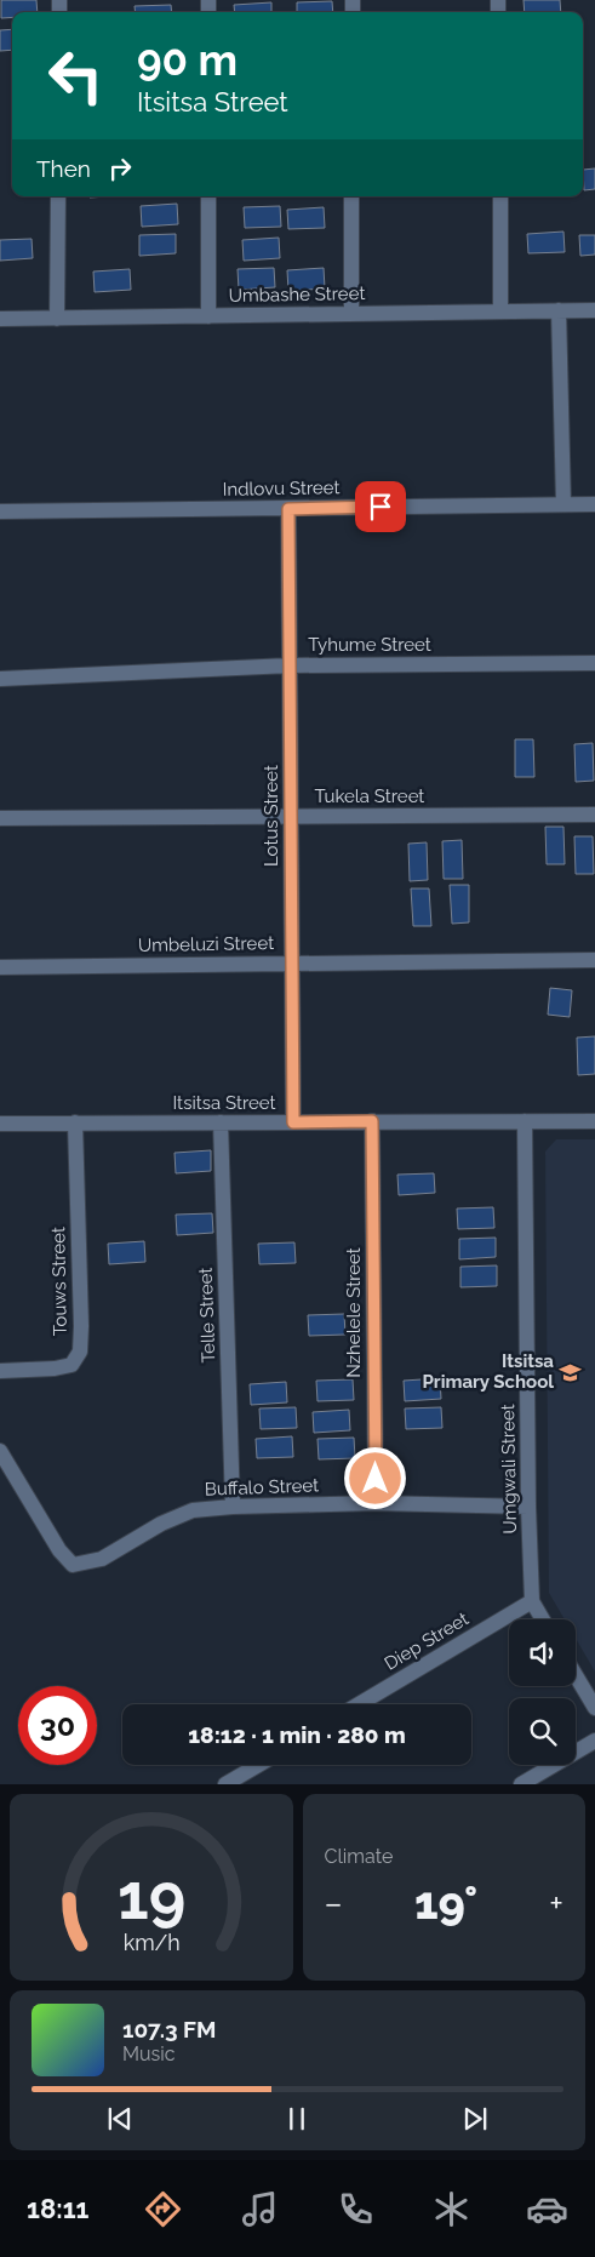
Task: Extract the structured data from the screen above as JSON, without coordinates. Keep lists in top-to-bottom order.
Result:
{
  "streets": {
    "street": [
      "Umbashe Street",
      "Indlovu Street",
      "Tyhume Street",
      "Tukela Street",
      "Lotus Street",
      "Umbeluzi Street",
      "Itsitsa Street",
      "Touws Street",
      "Nzhelele Street",
      "Telle Street",
      "Umgwali Street",
      "Buffalo Street",
      "Diep Street"
    ]
  },
  "crossings": [
    ["Indlovu Street", "Lotus Street"],
    ["Tyhume Street", "Lotus Street"],
    ["Tukela Street", "Lotus Street"],
    ["Lotus Street", "Umbeluzi Street"],
    ["Lotus Street", "Itsitsa Street"],
    ["Itsitsa Street", "Touws Street"],
    ["Itsitsa Street", "Nzhelele Street"],
    ["Itsitsa Street", "Telle Street"],
    ["Itsitsa Street", "Umgwali Street"],
    ["Nzhelele Street", "Buffalo Street"],
    ["Telle Street", "Buffalo Street"],
    ["Umgwali Street", "Buffalo Street"],
    ["Umgwali Street", "Diep Street"]
  ],
  "places": {
    "school or university": ["Itsitsa Primary School"]
  },
  "page": {
    "turn": ["90 m", "Itsitsa Street"],
    "then": "Then",
    "limit": "30",
    "trip": "18:12 · 1 min · 280 m",
    "tile": "Climate",
    "heat": ["−", "19°", "+"],
    "song": ["107.3 FM", "Music"],
    "tabs": "18:11",
    "gauge": ["19", "km/h"]
  }
}
